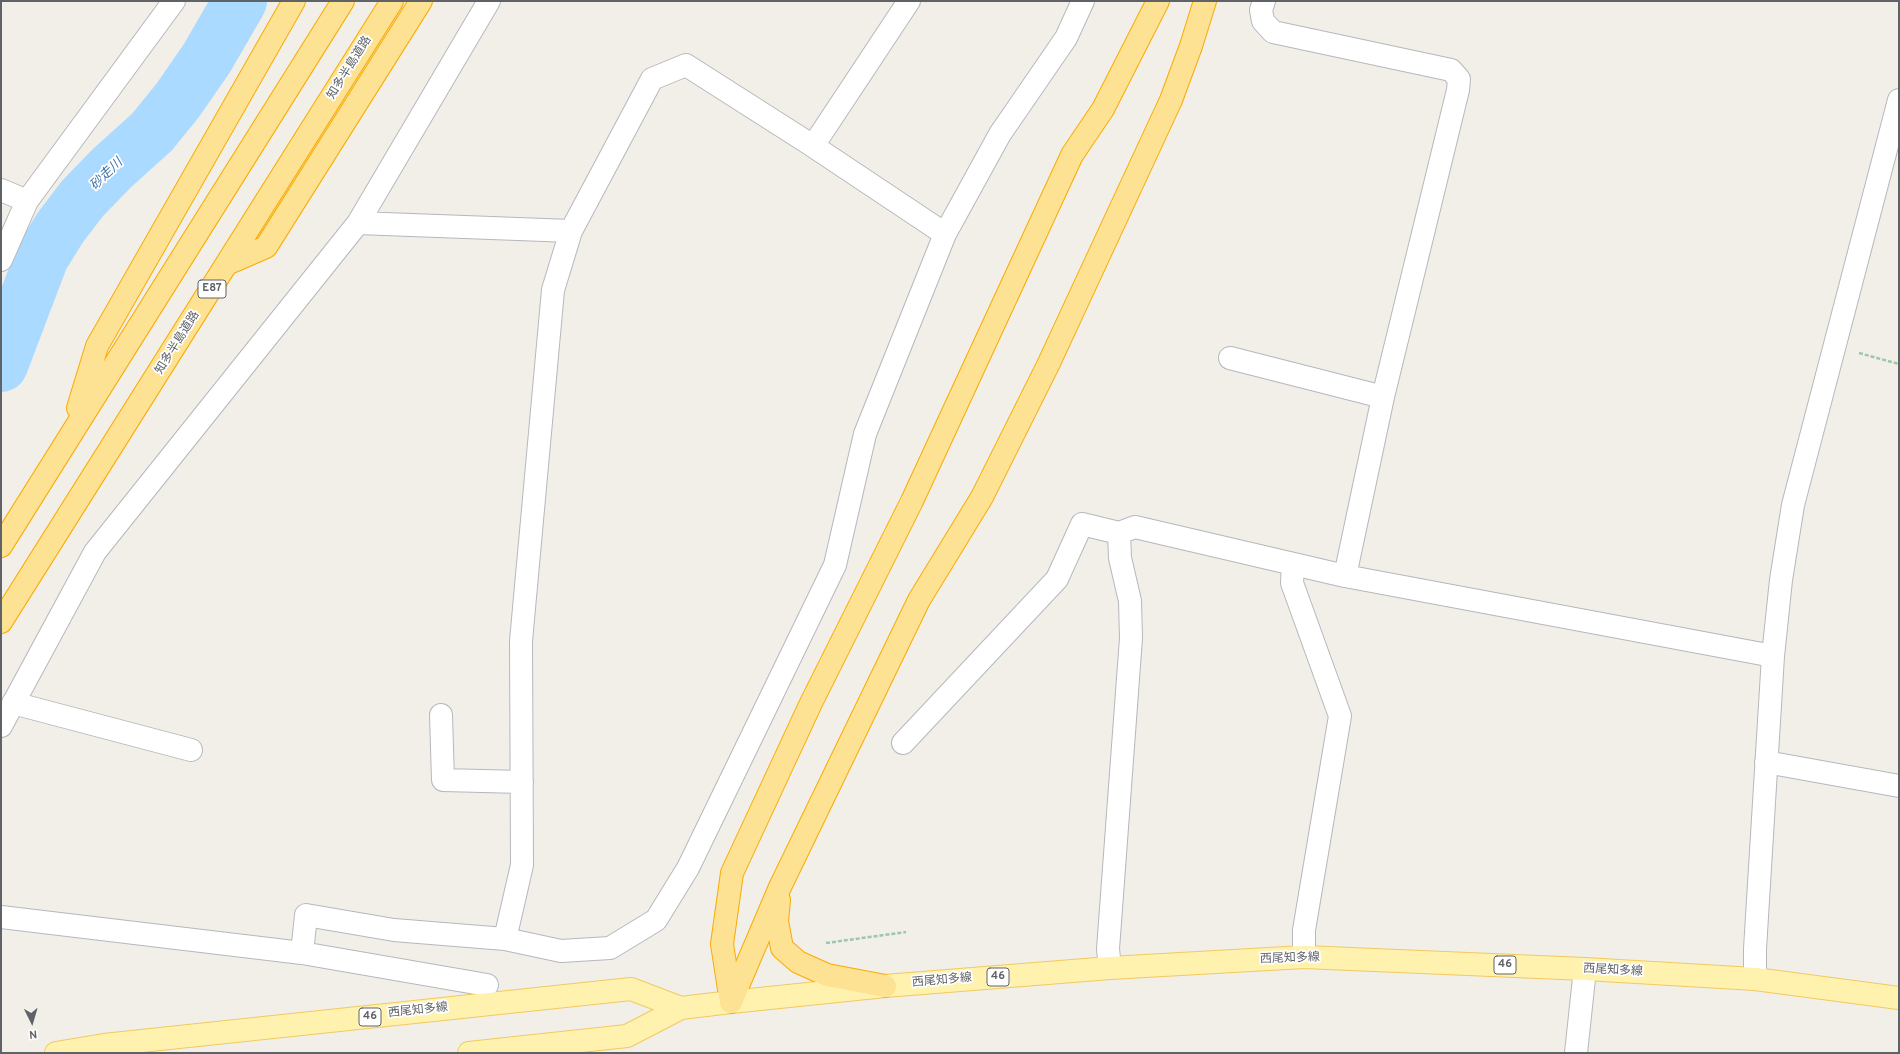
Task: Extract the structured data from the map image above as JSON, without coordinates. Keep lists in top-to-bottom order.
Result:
{
  "streets": {
    "highway": ["知多半島道路", "E87"],
    "main road": ["西尾知多線", "46"]
  },
  "water": ["砂走川"],
  "north": "bottom"
}
